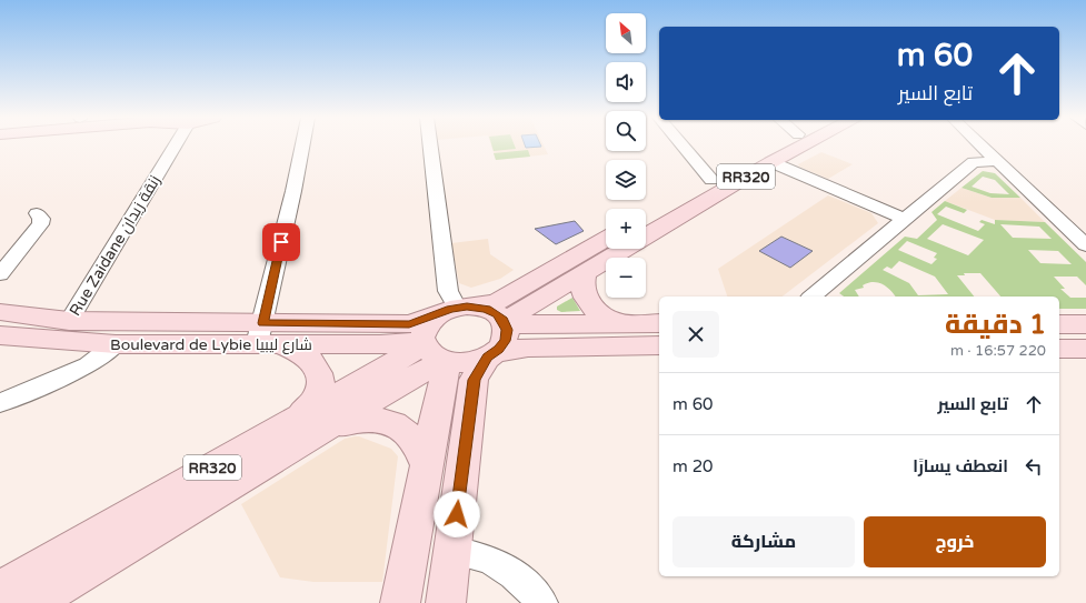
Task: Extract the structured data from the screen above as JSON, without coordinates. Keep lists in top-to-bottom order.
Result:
{
  "streets": {
    "main road": ["RR320", "Boulevard de Lybie شارع ليبيا"],
    "street": ["Rue Zaidane زنقة زيدان"]
  },
  "crossings": [
    ["RR320", "Boulevard de Lybie شارع ليبيا"],
    ["Rue Zaidane زنقة زيدان", "Boulevard de Lybie شارع ليبيا"]
  ],
  "north": "top left",
  "page": {
    "map_buttons": ["+", "−"],
    "turn": ["60 m", "تابع السير"],
    "heading": ["1 دقيقة", "220 m · 16:57"],
    "list": [
      {
        "name": "تابع السير",
        "value": "60 m"
      },
      {
        "name": "انعطف يسارًا",
        "value": "20 m"
      }
    ],
    "buttons": ["خروج", "مشاركة"]
  }
}
